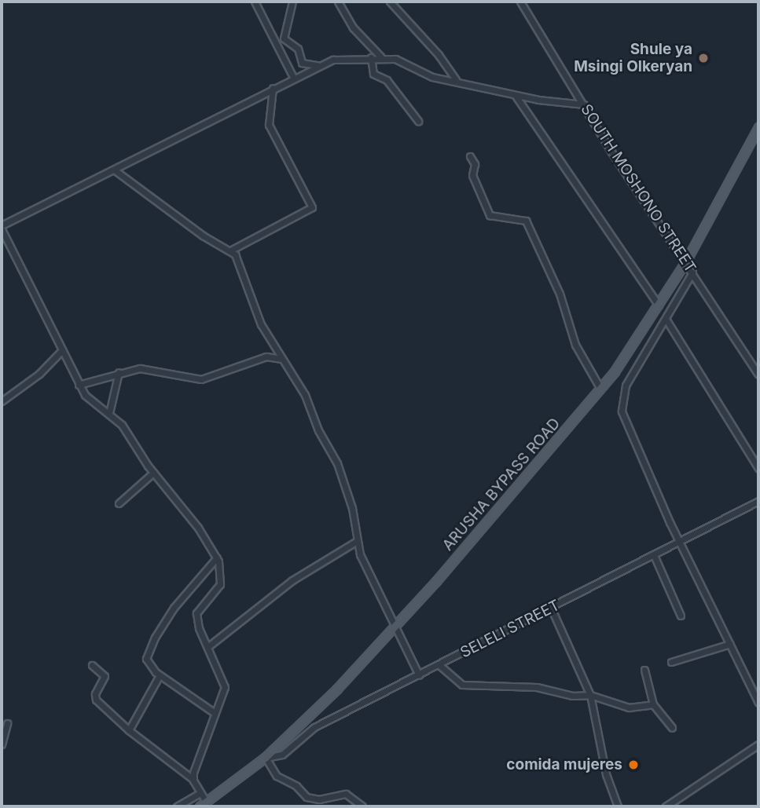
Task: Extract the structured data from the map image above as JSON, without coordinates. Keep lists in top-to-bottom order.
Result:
{
  "streets": {
    "main road": ["ARUSHA BYPASS ROAD"],
    "street": ["SOUTH MOSHONO STREET", "SELELI STREET"]
  },
  "crossings": [
    ["SOUTH MOSHONO STREET", "ARUSHA BYPASS ROAD"],
    ["ARUSHA BYPASS ROAD", "SELELI STREET"]
  ],
  "places": ["Shule ya Msingi Olkeryan", "comida mujeres"]
}
